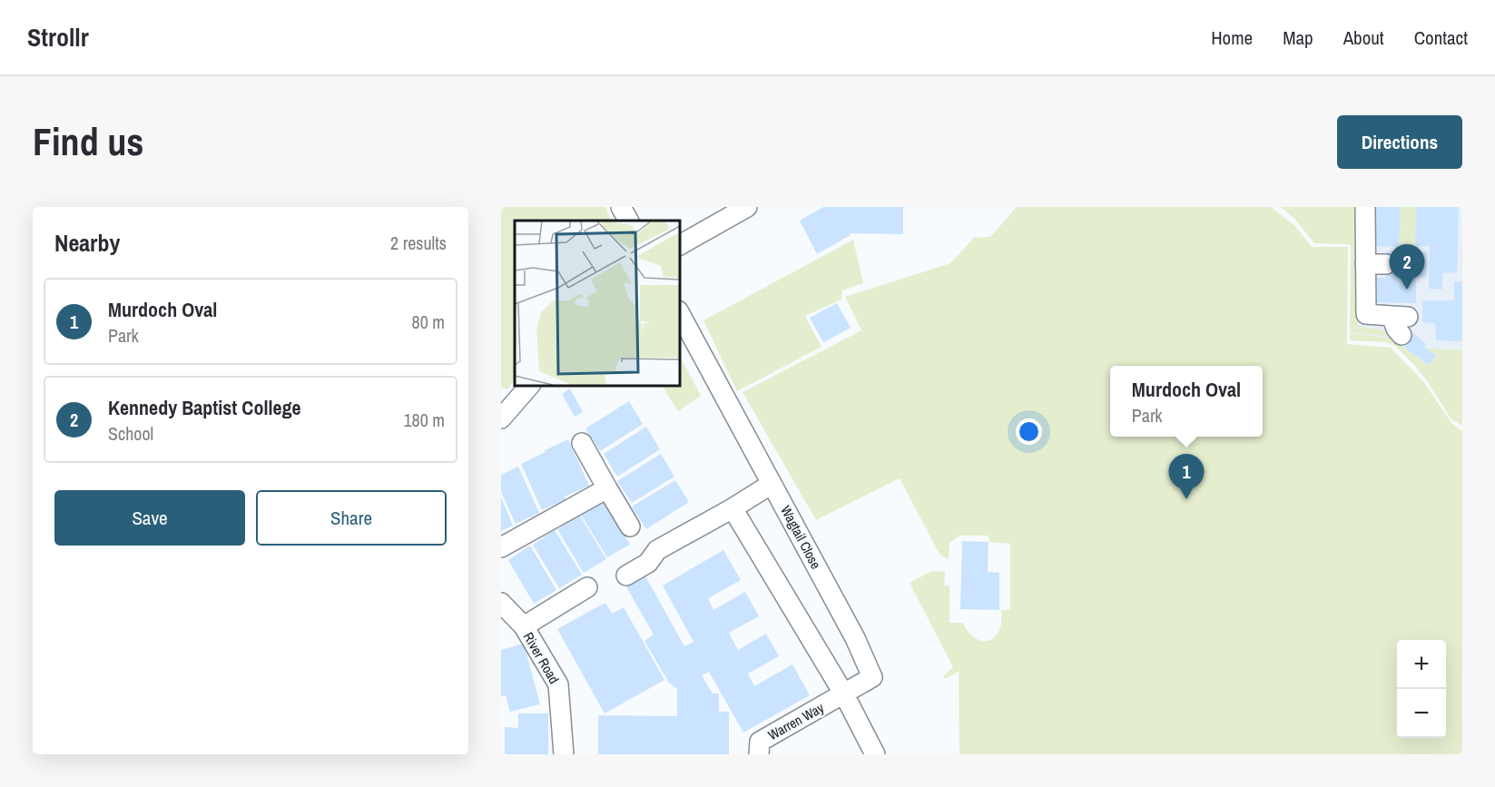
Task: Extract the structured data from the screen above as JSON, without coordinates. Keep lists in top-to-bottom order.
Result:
{
  "streets": {
    "street": ["Wagtail Close", "River Road", "Warren Way"]
  },
  "crossings": [
    ["Wagtail Close", "Warren Way"]
  ],
  "page": {
    "header": "Strollr",
    "nav": [
      "Home",
      "Map",
      "About",
      "Contact"
    ],
    "buttons": [
      "Directions",
      ["Save", "Share"]
    ],
    "title": "Find us",
    "heading": ["Nearby", "2 results"],
    "pins": ["2", "1"],
    "list": [
      {
        "mark": "1",
        "name": "Murdoch Oval",
        "note": "Park",
        "value": "80 m"
      },
      {
        "mark": "2",
        "name": "Kennedy Baptist College",
        "note": "School",
        "value": "180 m"
      }
    ],
    "popup": ["Murdoch Oval", "Park"],
    "map_buttons": ["+", "−"]
  }
}
